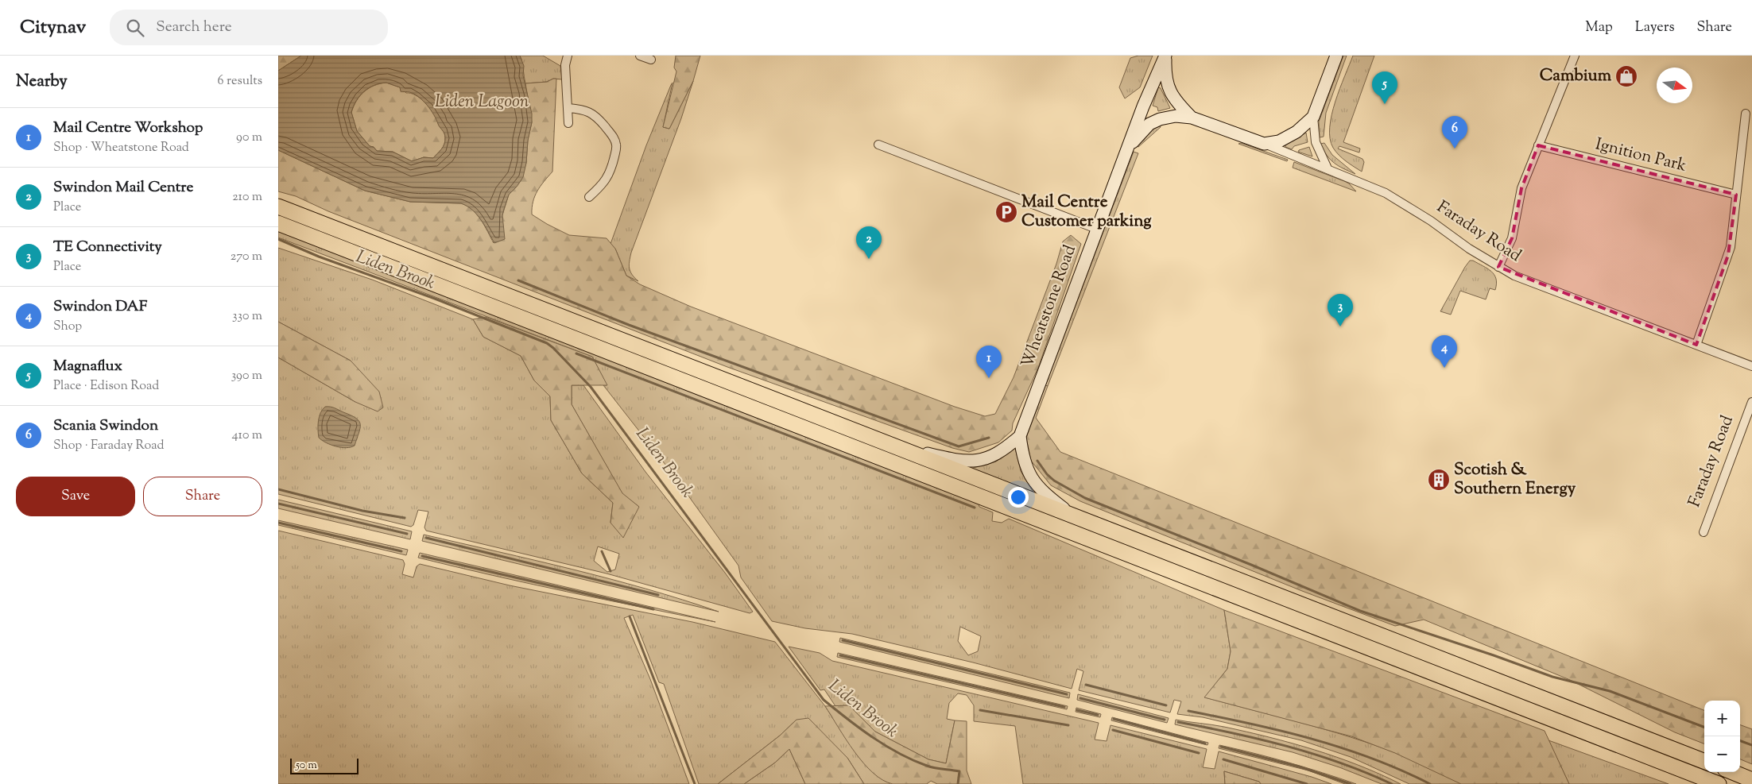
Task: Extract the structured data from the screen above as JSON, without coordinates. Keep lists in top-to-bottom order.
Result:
{
  "streets": {
    "main road": ["Faraday Road", "Wheatstone Road"],
    "street": ["Ignition Park"]
  },
  "crossings": [
    ["Faraday Road", "Wheatstone Road"]
  ],
  "water": ["Liden Lagoon", "Liden Brook"],
  "places": {
    "shop": ["Cambium"],
    "parking": ["Mail Centre Customer parking"],
    "building": ["Scotish & Southern Energy"]
  },
  "scale_bar": "50 m",
  "north": "right",
  "page": {
    "header": "Citynav",
    "search": "Search here",
    "nav": ["Map", "Layers", "Share"],
    "heading": ["Nearby", "6 results"],
    "pins": [
      "5",
      "6",
      "2",
      "3",
      "4",
      "1"
    ],
    "list": [
      {
        "mark": "1",
        "name": "Mail Centre Workshop",
        "note": "Shop · Wheatstone Road",
        "value": "90 m"
      },
      {
        "mark": "2",
        "name": "Swindon Mail Centre",
        "note": "Place",
        "value": "210 m"
      },
      {
        "mark": "3",
        "name": "TE Connectivity",
        "note": "Place",
        "value": "270 m"
      },
      {
        "mark": "4",
        "name": "Swindon DAF",
        "note": "Shop",
        "value": "330 m"
      },
      {
        "mark": "5",
        "name": "Magnaflux",
        "note": "Place · Edison Road",
        "value": "390 m"
      },
      {
        "mark": "6",
        "name": "Scania Swindon",
        "note": "Shop · Faraday Road",
        "value": "410 m"
      }
    ],
    "buttons": ["Save", "Share"],
    "map_buttons": ["+", "−"],
    "scale": "50 m"
  }
}
